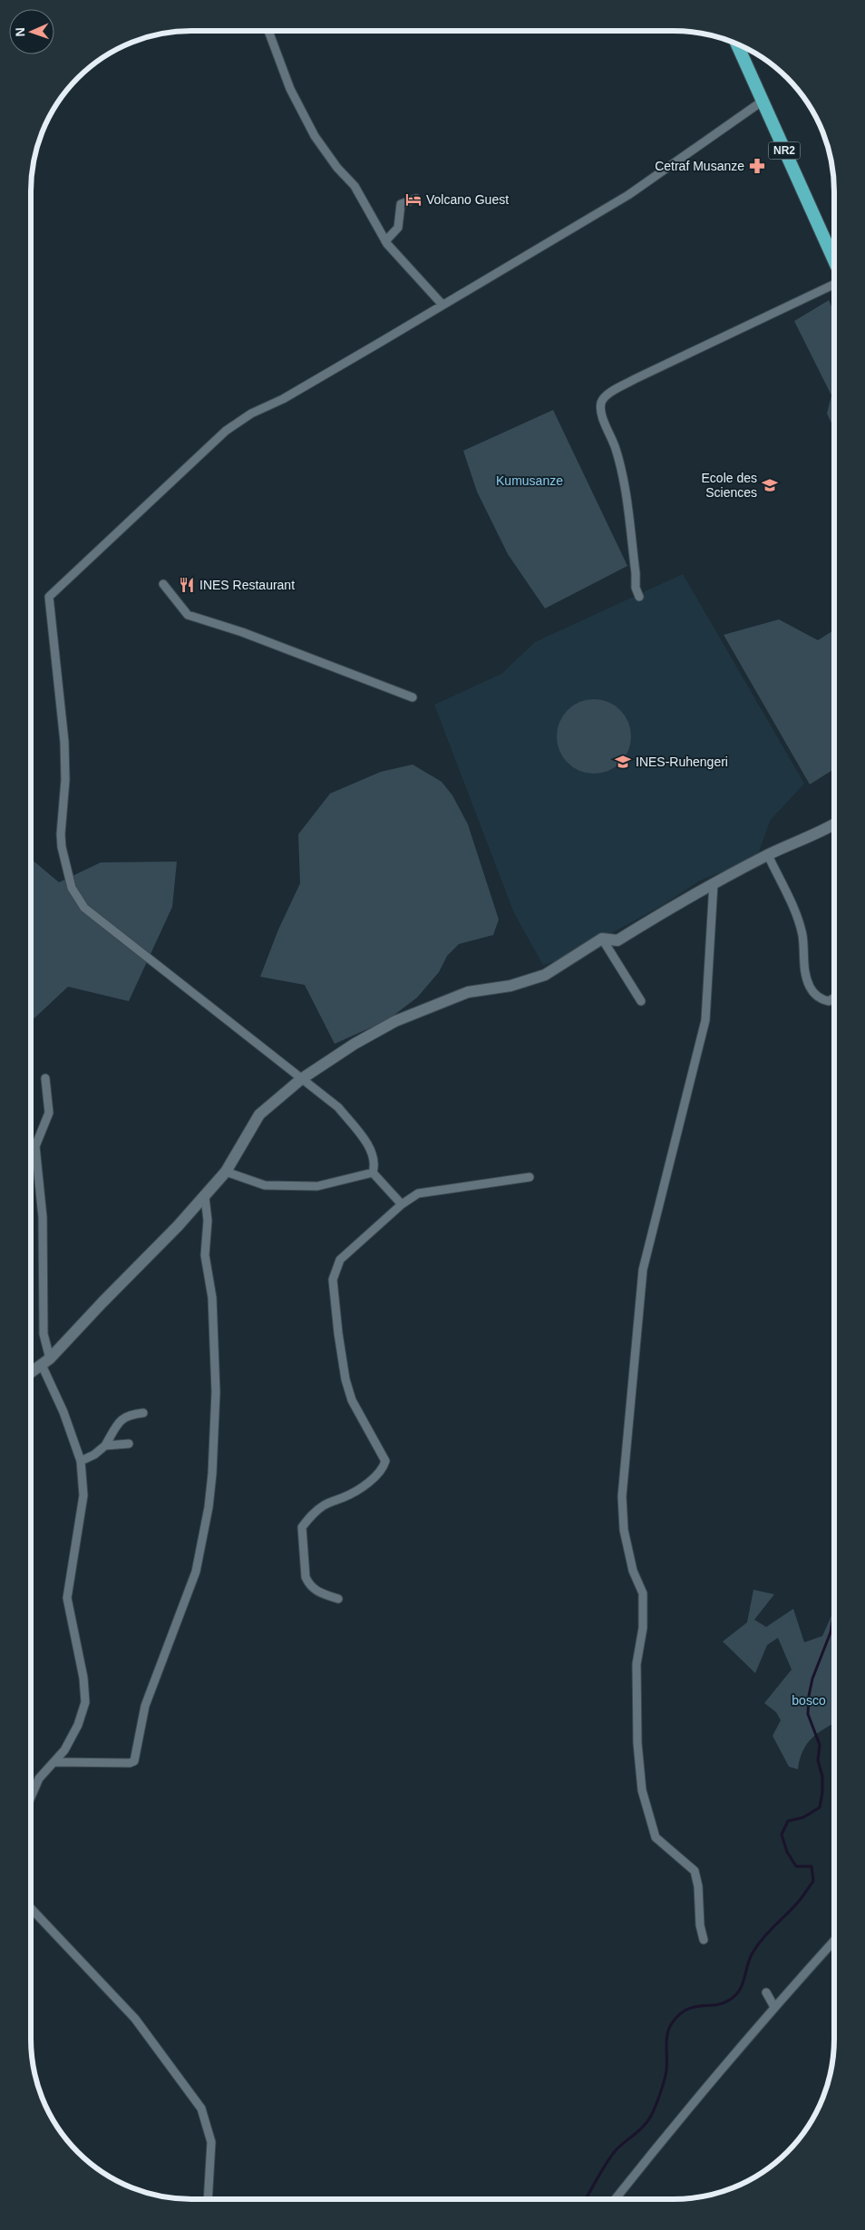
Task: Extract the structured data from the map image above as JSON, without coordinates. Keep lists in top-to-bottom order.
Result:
{
  "streets": {
    "highway": ["NR2"]
  },
  "parks": ["Kumusanze", "bosco"],
  "places": {
    "pharmacy": ["Cetraf Musanze"],
    "hotel": ["Volcano Guest"],
    "school or university": ["Ecole des Sciences", "INES-Ruhengeri"],
    "restaurant": ["INES Restaurant"]
  },
  "north": "left"
}
